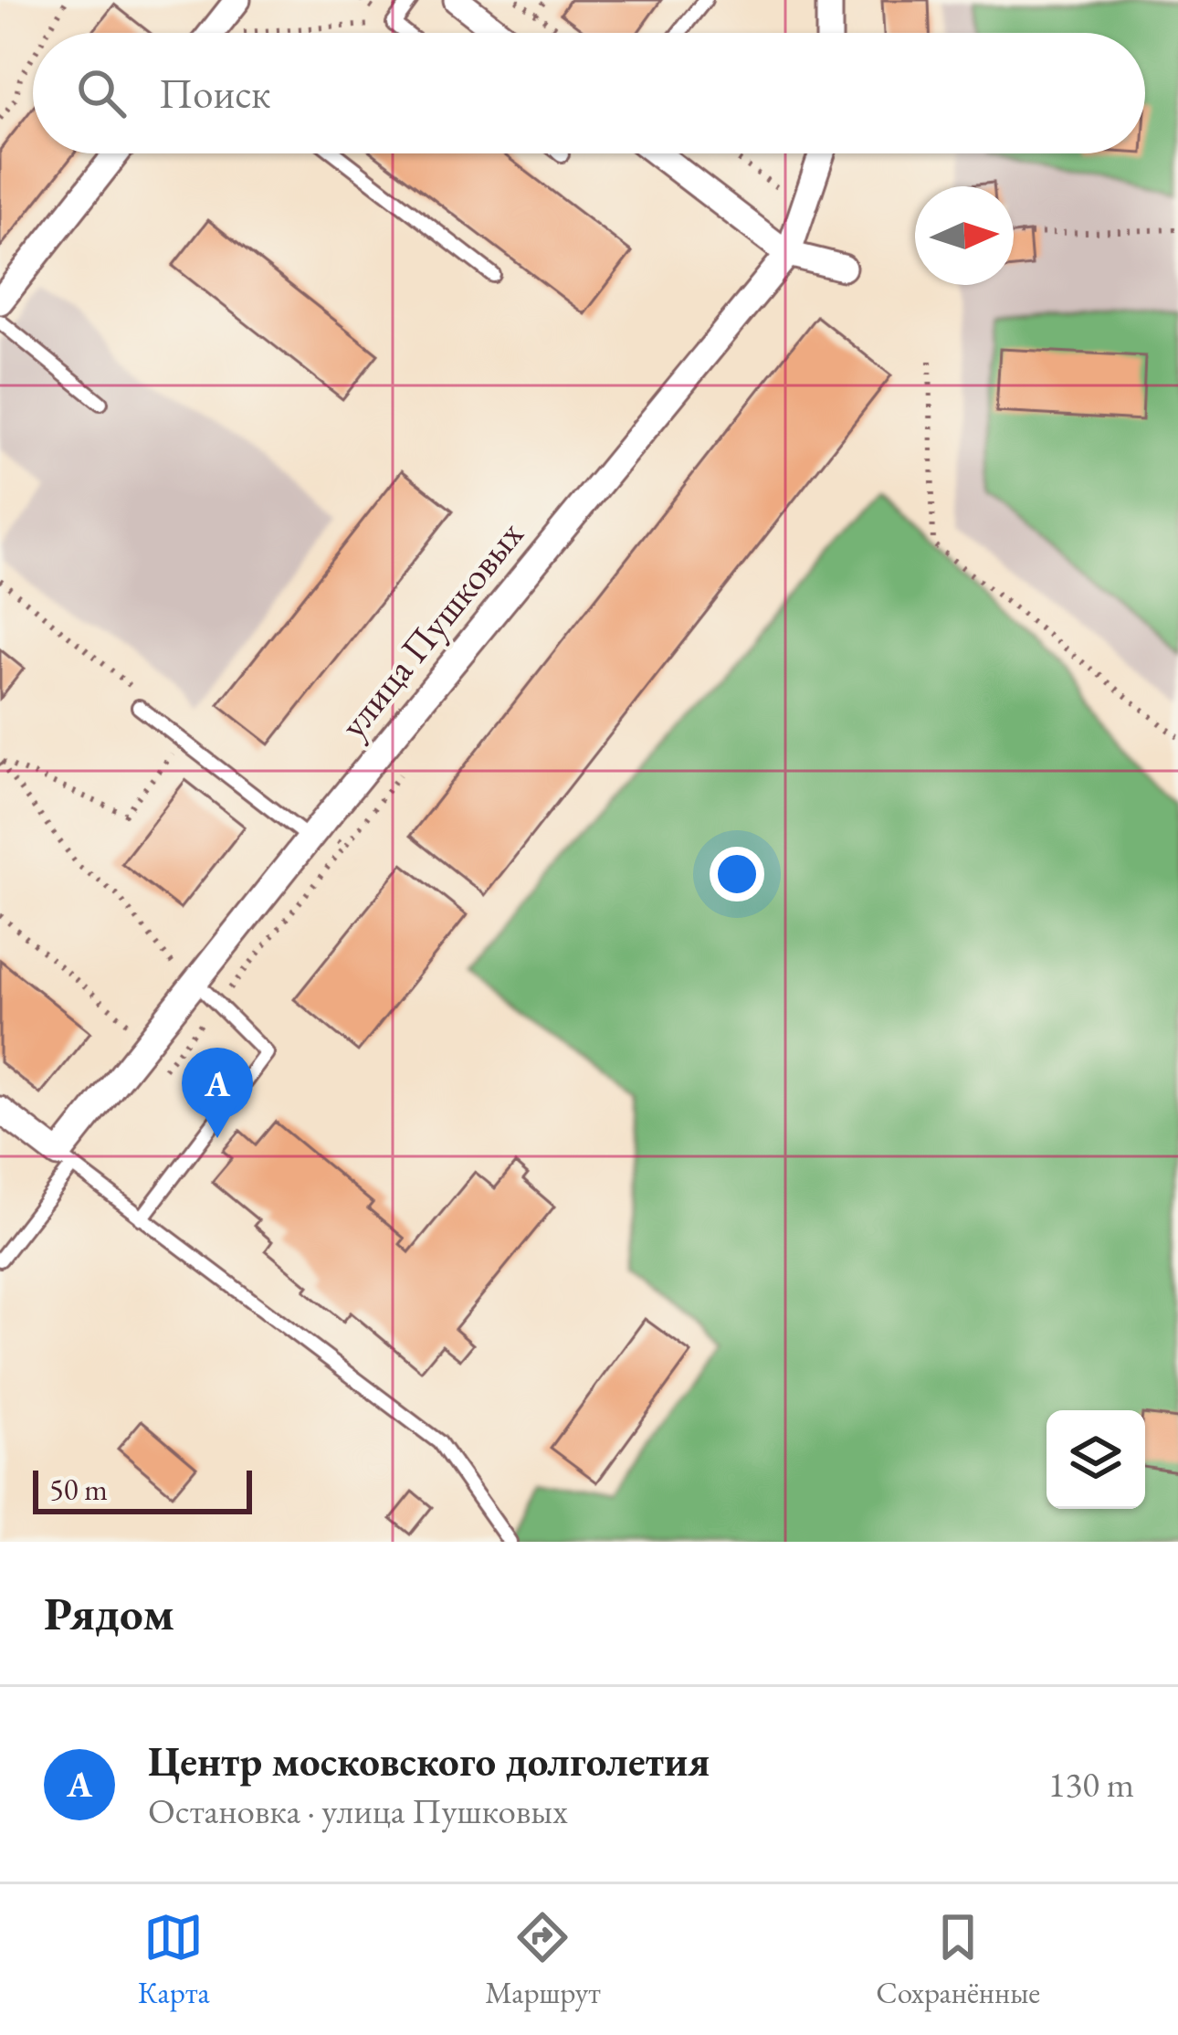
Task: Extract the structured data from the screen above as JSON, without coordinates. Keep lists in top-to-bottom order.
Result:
{
  "streets": {
    "street": ["улица Пушковых"]
  },
  "scale_bar": "50 m",
  "north": "right",
  "page": {
    "search": "Поиск",
    "pins": "A",
    "scale": "50 m",
    "heading": "Рядом",
    "list": [
      {
        "mark": "A",
        "name": "Центр московского долголетия",
        "note": "Остановка · улица Пушковых",
        "value": "130 m"
      }
    ],
    "nav": ["Карта", "Маршрут", "Сохранённые"]
  }
}
